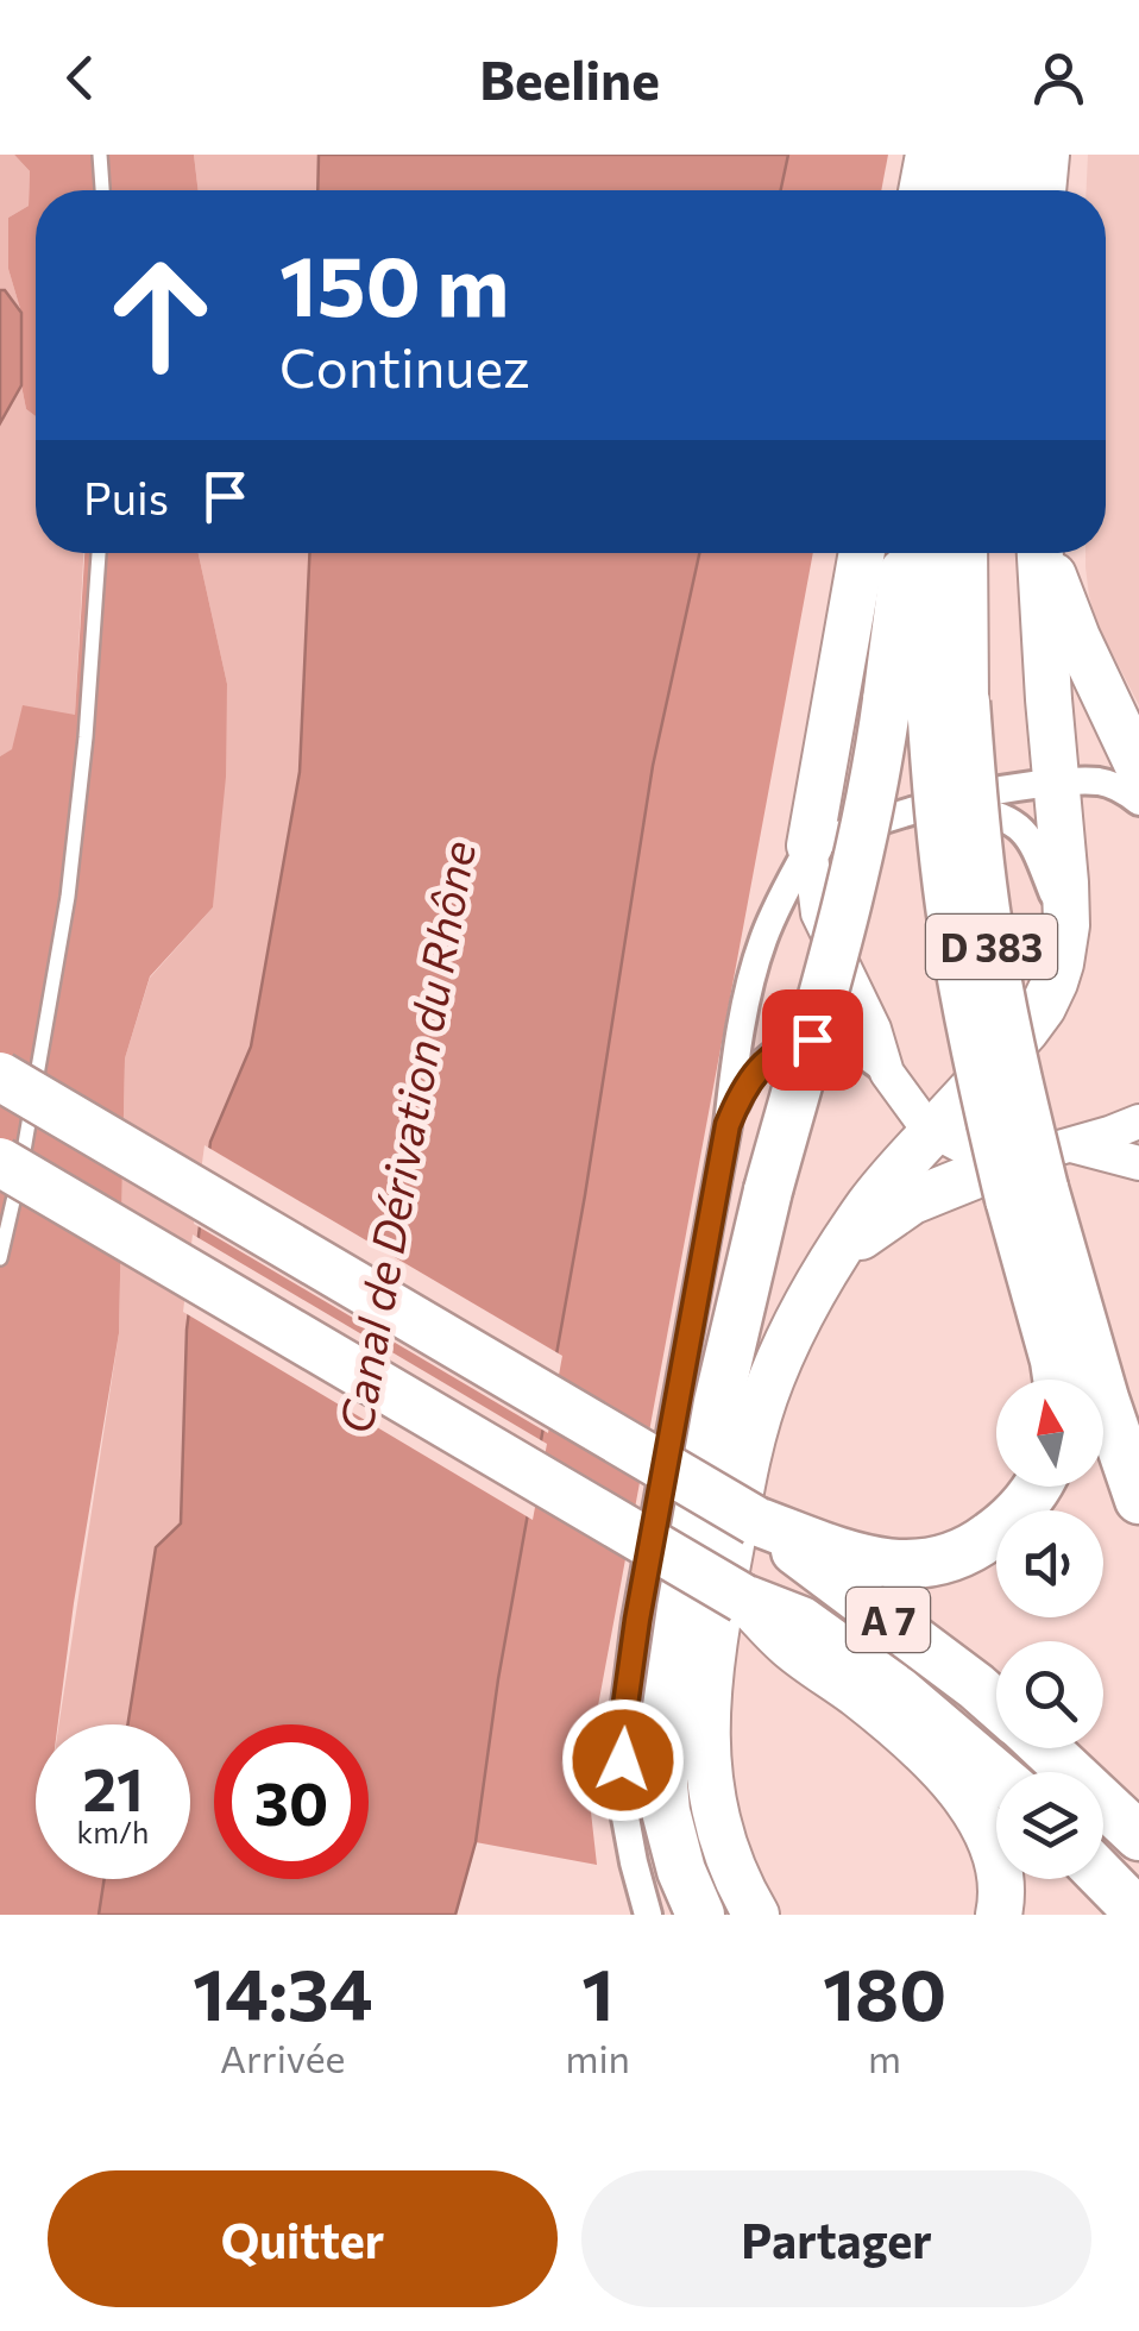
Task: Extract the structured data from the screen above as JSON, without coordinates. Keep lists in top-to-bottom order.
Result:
{
  "streets": {
    "highway": ["D 383", "A 7"]
  },
  "water": ["Canal de Dérivation du Rhône"],
  "north": "top",
  "page": {
    "header": "Beeline",
    "turn": ["150 m", "Continuez"],
    "then": "Puis",
    "speed": "21 km/h",
    "limit": "30",
    "eta": [
      "14:34",
      "Arrivée",
      "1",
      "min",
      "180",
      "m"
    ],
    "buttons": ["Quitter", "Partager"]
  }
}
